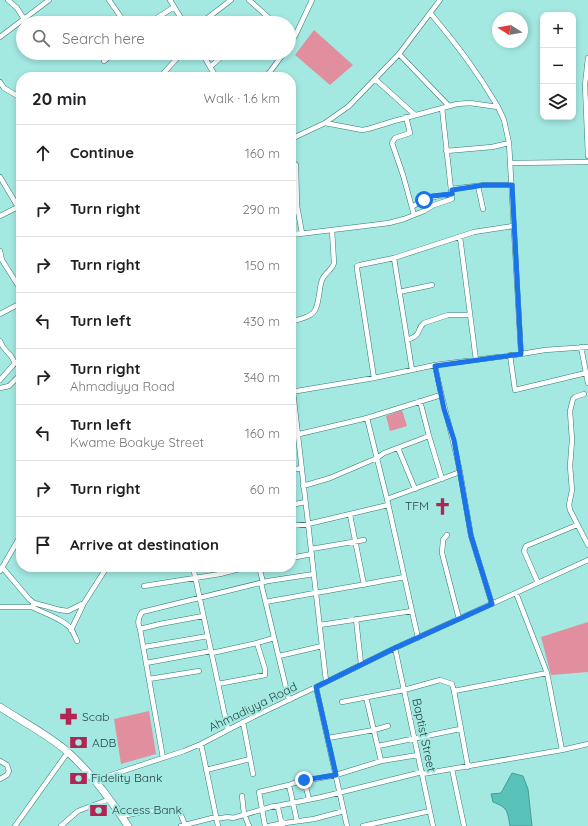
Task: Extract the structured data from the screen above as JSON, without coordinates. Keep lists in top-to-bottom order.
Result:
{
  "streets": {
    "street": ["Ahmadiyya Road", "Baptist Street"]
  },
  "crossings": [
    ["Ahmadiyya Road", "Baptist Street"]
  ],
  "places": {
    "church": ["TFM"],
    "pharmacy": ["Scab"],
    "bank": ["ADB", "Fidelity Bank", "Access Bank"]
  },
  "north": "left",
  "page": {
    "map_buttons": ["+", "−"],
    "search": "Search here",
    "heading": ["20 min", "Walk · 1.6 km"],
    "list": [
      ["Continue", "160 m"],
      ["Turn right", "290 m"],
      ["Turn right", "150 m"],
      ["Turn left", "430 m"],
      ["Turn right", "Ahmadiyya Road", "340 m"],
      ["Turn left", "Kwame Boakye Street", "160 m"],
      ["Turn right", "60 m"],
      "Arrive at destination"
    ]
  }
}
